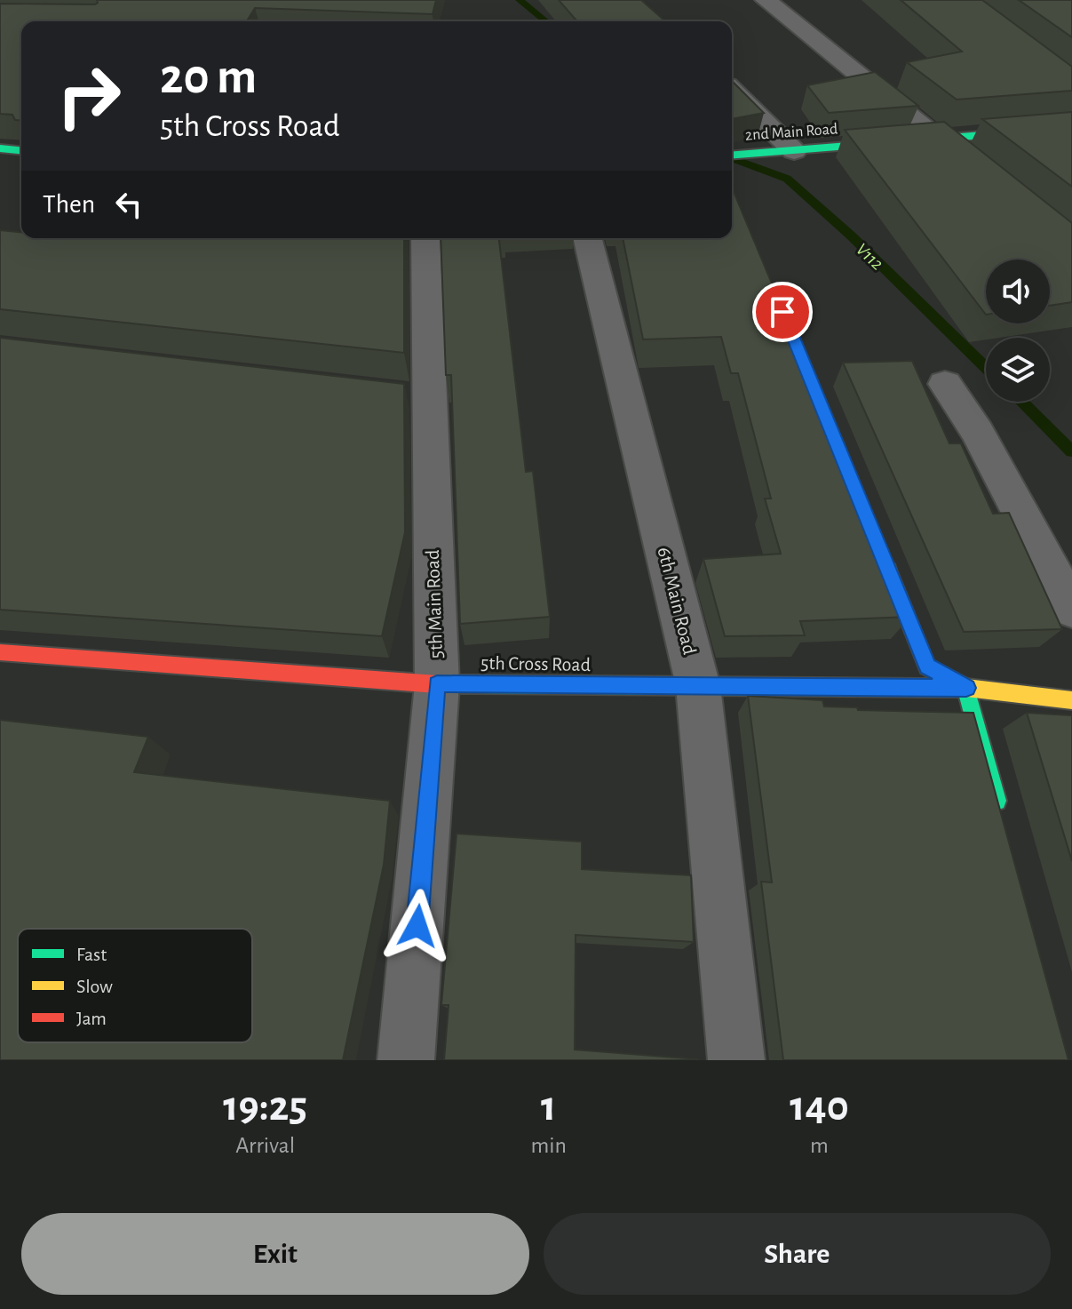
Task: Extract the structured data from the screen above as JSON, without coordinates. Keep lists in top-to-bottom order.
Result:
{
  "streets": {
    "street": [
      "2nd Main Road",
      "6th Main Road",
      "5th Main Road",
      "5th Cross Road"
    ]
  },
  "crossings": [
    ["6th Main Road", "5th Cross Road"],
    ["5th Main Road", "5th Cross Road"]
  ],
  "water": ["V112"],
  "legend": ["Fast", "Slow", "Jam"],
  "page": {
    "turn": ["20 m", "5th Cross Road"],
    "then": "Then",
    "eta": [
      "19:25",
      "Arrival",
      "1",
      "min",
      "140",
      "m"
    ],
    "buttons": ["Exit", "Share"]
  }
}
